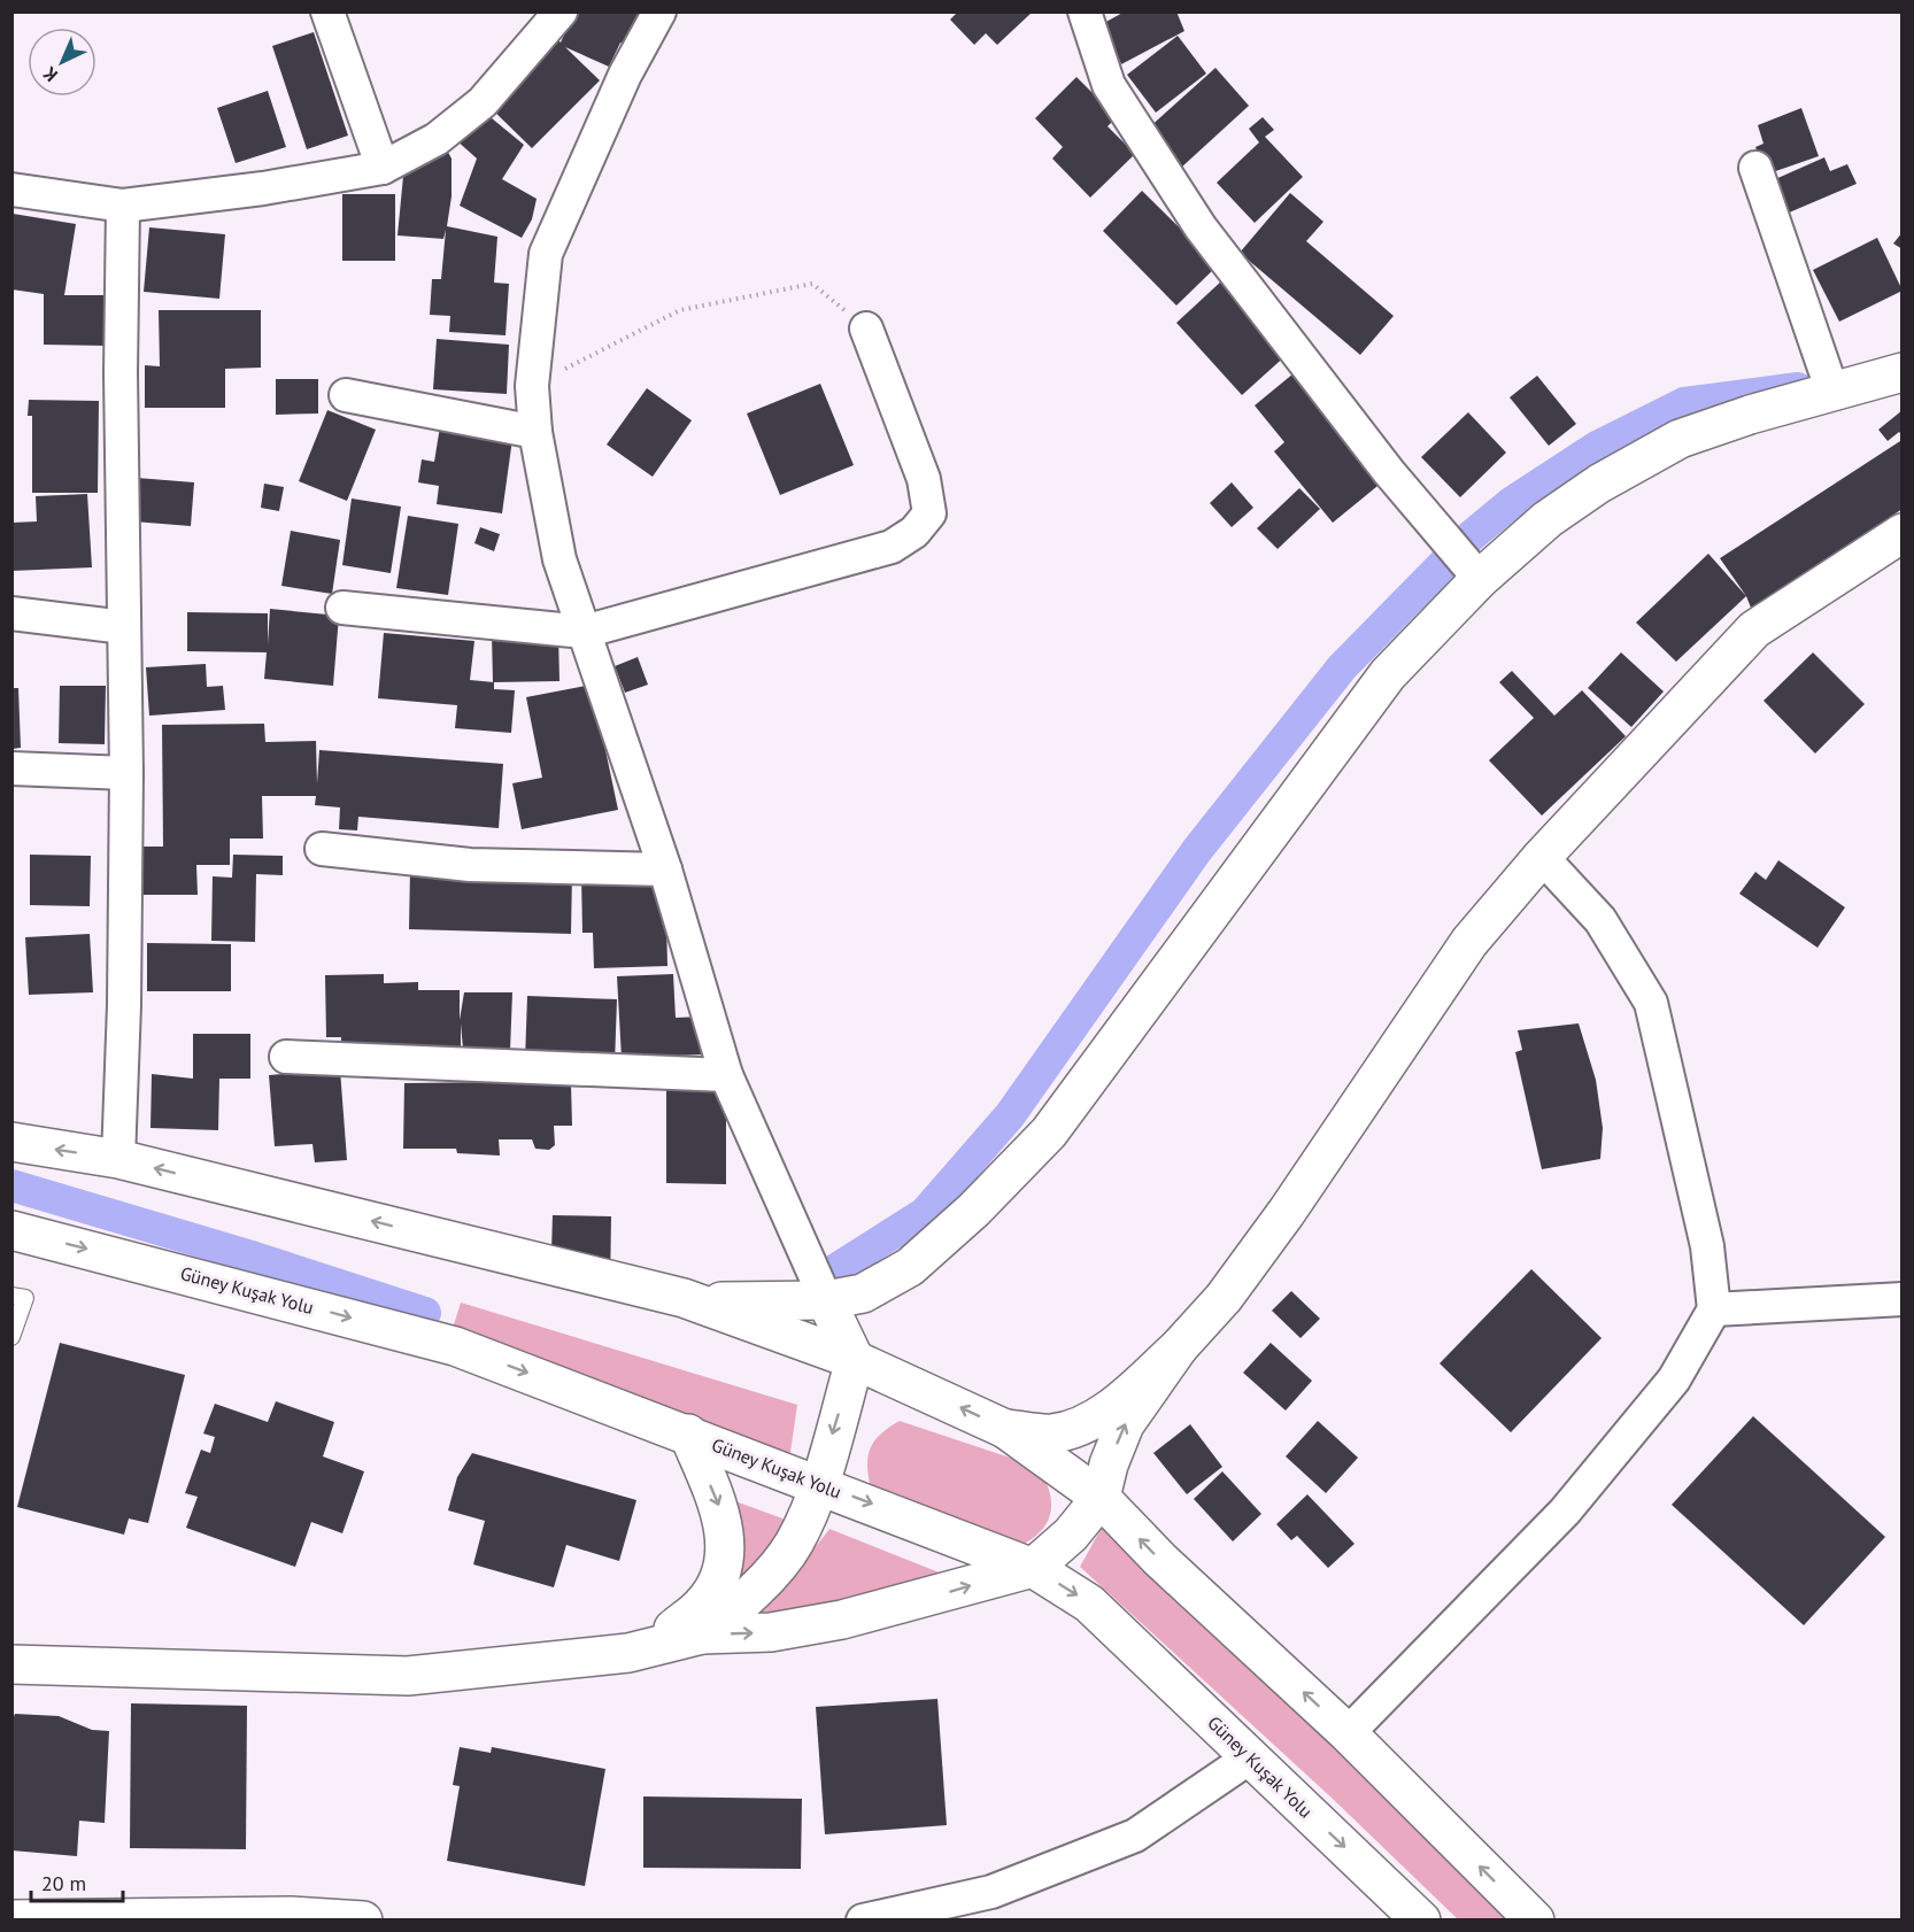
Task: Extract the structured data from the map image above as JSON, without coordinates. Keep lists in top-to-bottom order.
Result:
{
  "streets": {
    "main road": ["Güney Kuşak Yolu"]
  },
  "scale_bar": "20 m",
  "north": "bottom left"
}
